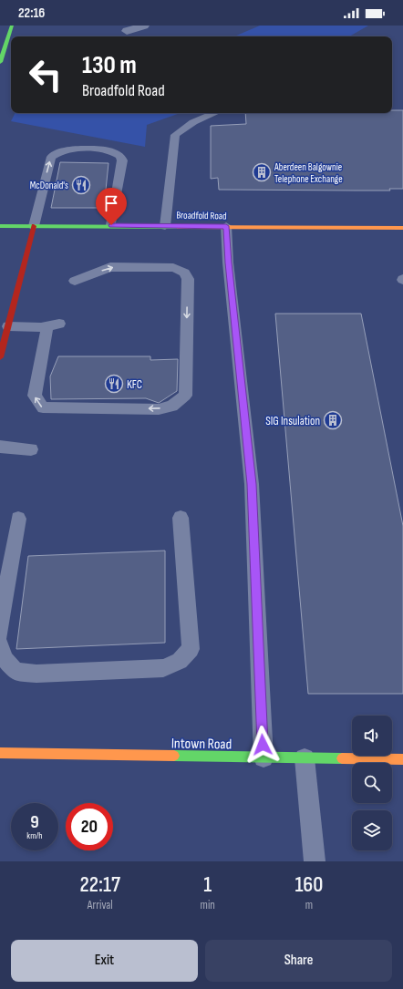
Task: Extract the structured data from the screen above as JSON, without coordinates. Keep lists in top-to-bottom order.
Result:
{
  "streets": {
    "street": ["Broadfold Road", "Intown Road"]
  },
  "places": {
    "building": ["Aberdeen Balgownie Telephone Exchange", "SIG Insulation"],
    "restaurant": ["McDonald's", "KFC"]
  },
  "page": {
    "status": "22:16",
    "turn": ["130 m", "Broadfold Road"],
    "speed": "9 km/h",
    "limit": "20",
    "eta": [
      "22:17",
      "Arrival",
      "1",
      "min",
      "160",
      "m"
    ],
    "buttons": ["Exit", "Share"]
  }
}
